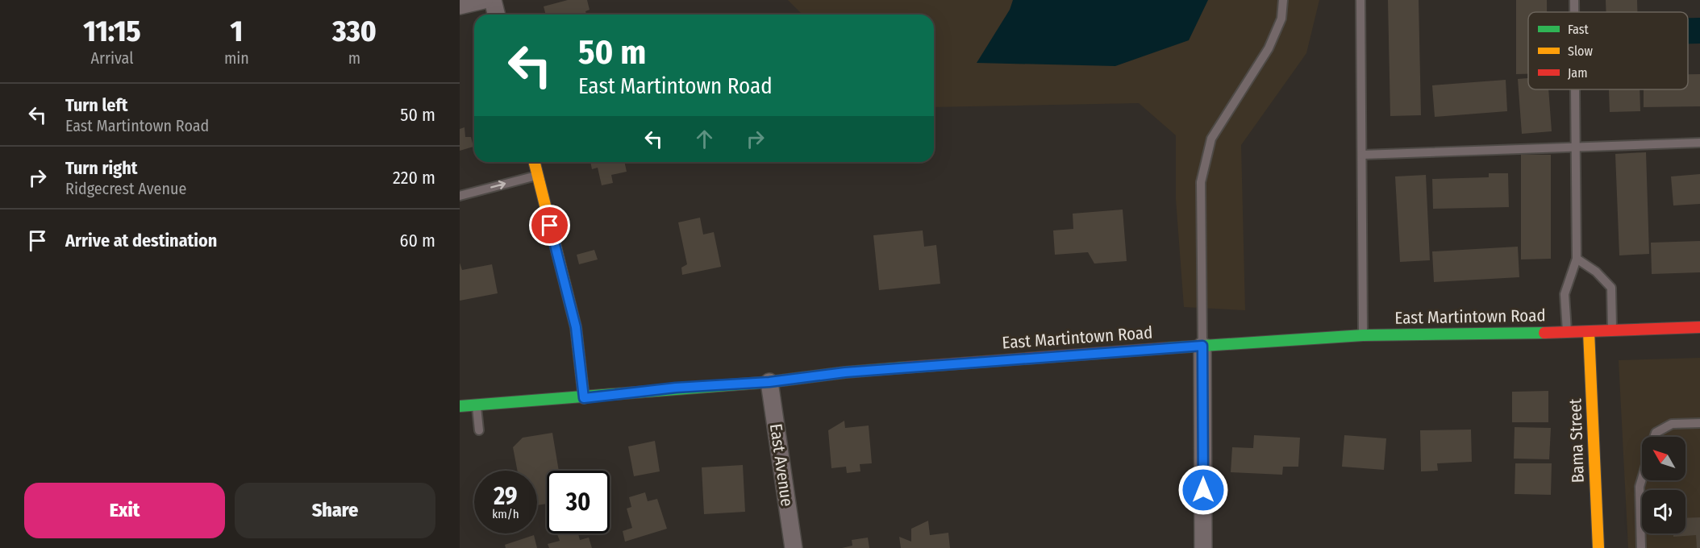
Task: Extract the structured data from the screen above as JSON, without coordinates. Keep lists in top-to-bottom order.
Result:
{
  "streets": {
    "main road": ["East Martintown Road", "Bama Street"],
    "street": ["East Avenue"]
  },
  "crossings": [
    ["East Martintown Road", "Bama Street"],
    ["East Martintown Road", "East Avenue"]
  ],
  "legend": ["Fast", "Slow", "Jam"],
  "north": "top left",
  "page": {
    "eta": [
      "11:15",
      "Arrival",
      "1",
      "min",
      "330",
      "m"
    ],
    "turn": ["50 m", "East Martintown Road"],
    "list": [
      {
        "name": "Turn left",
        "note": "East Martintown Road",
        "value": "50 m"
      },
      {
        "name": "Turn right",
        "note": "Ridgecrest Avenue",
        "value": "220 m"
      },
      {
        "name": "Arrive at destination",
        "value": "60 m"
      }
    ],
    "speed": "29 km/h",
    "limit": "30",
    "buttons": ["Exit", "Share"]
  }
}
